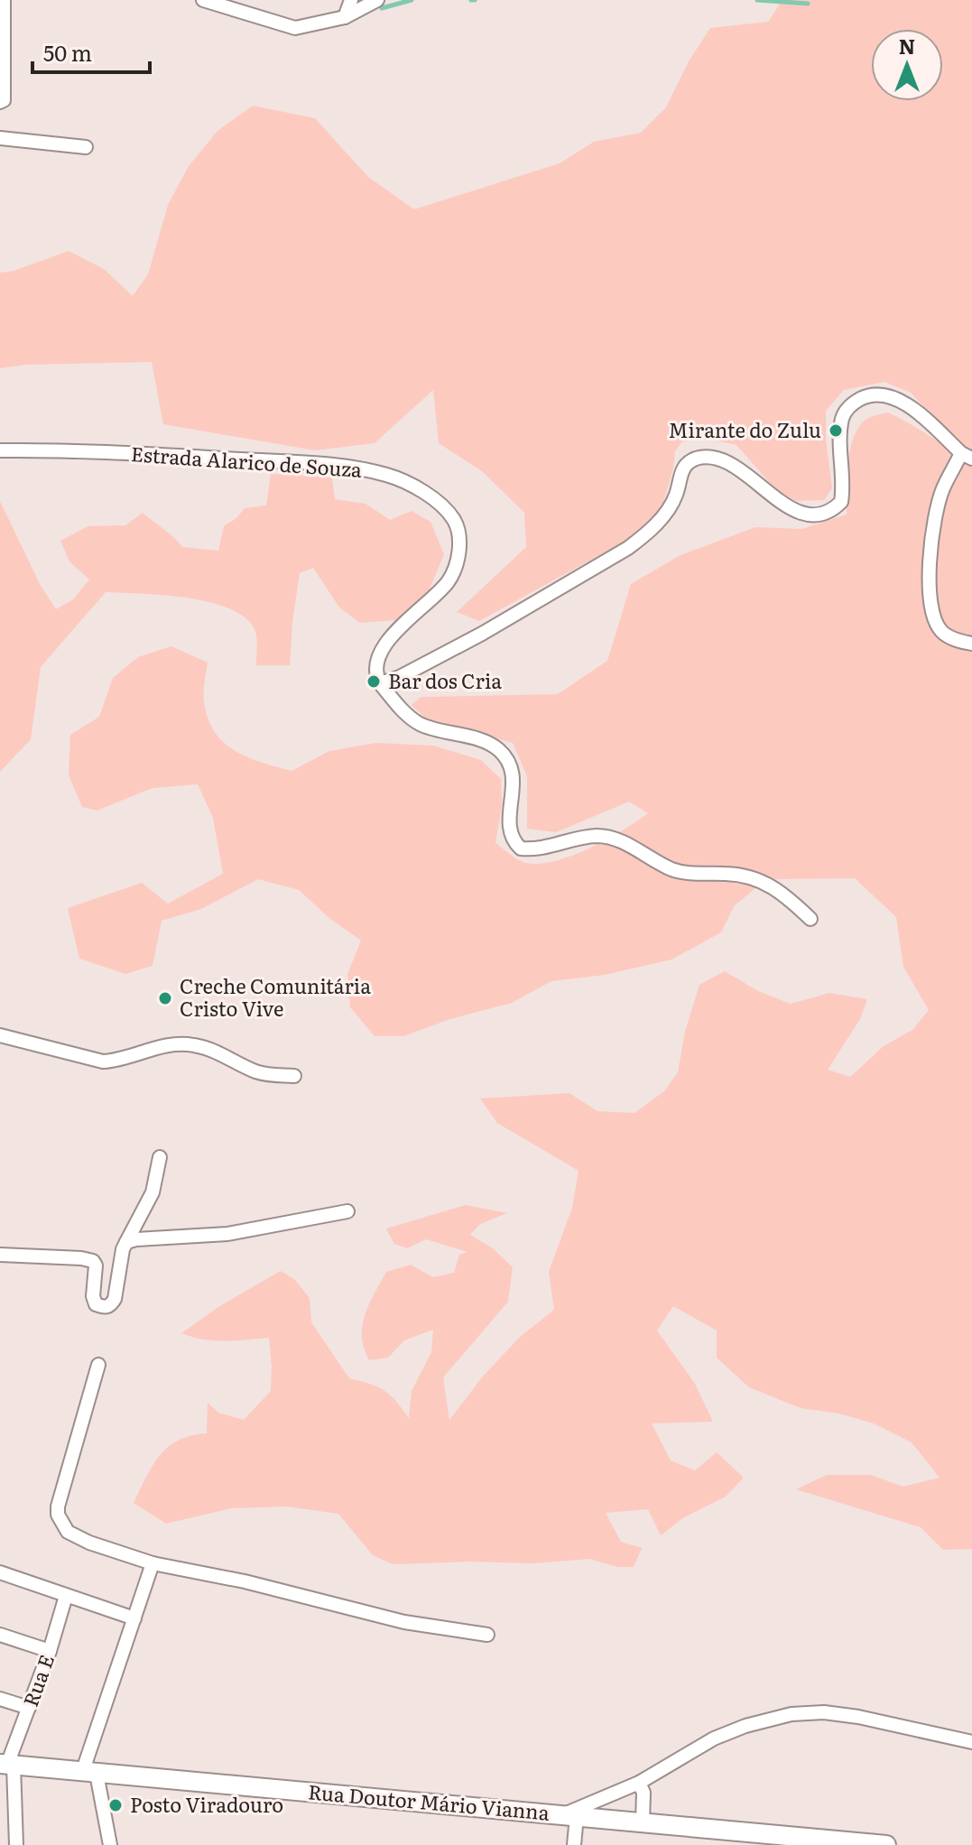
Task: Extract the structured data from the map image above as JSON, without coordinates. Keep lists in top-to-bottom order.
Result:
{
  "streets": {
    "main road": ["Rua Doutor Mário Vianna"],
    "street": ["Estrada Alarico de Souza", "Rua E"]
  },
  "crossings": [
    ["Rua E", "Rua Doutor Mário Vianna"]
  ],
  "places": [
    "Mirante do Zulu",
    "Bar dos Cria",
    "Creche Comunitária Cristo Vive",
    "Posto Viradouro"
  ],
  "scale_bar": "50 m",
  "north": "top"
}
